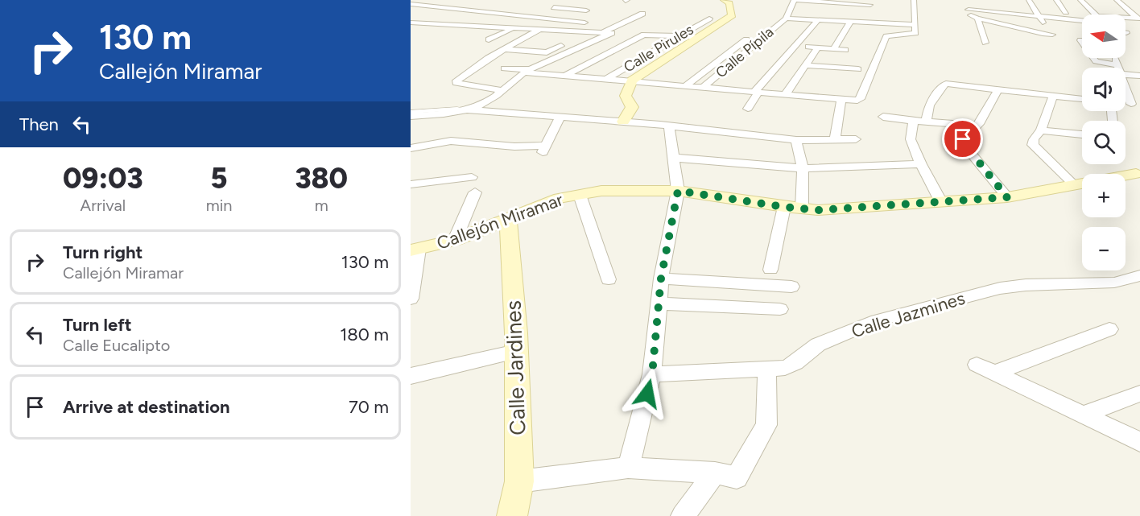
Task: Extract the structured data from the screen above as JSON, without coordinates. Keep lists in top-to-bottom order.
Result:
{
  "streets": {
    "street": [
      "Calle Pirules",
      "Calle Pípila",
      "Callejón Miramar",
      "Calle Jazmines",
      "Calle Jardines"
    ]
  },
  "crossings": [
    ["Callejón Miramar", "Calle Jardines"]
  ],
  "north": "left",
  "page": {
    "turn": ["130 m", "Callejón Miramar"],
    "map_buttons": ["+", "−"],
    "then": "Then",
    "eta": [
      "09:03",
      "Arrival",
      "5",
      "min",
      "380",
      "m"
    ],
    "list": [
      {
        "name": "Turn right",
        "note": "Callejón Miramar",
        "value": "130 m"
      },
      {
        "name": "Turn left",
        "note": "Calle Eucalipto",
        "value": "180 m"
      },
      {
        "name": "Arrive at destination",
        "value": "70 m"
      }
    ]
  }
}
